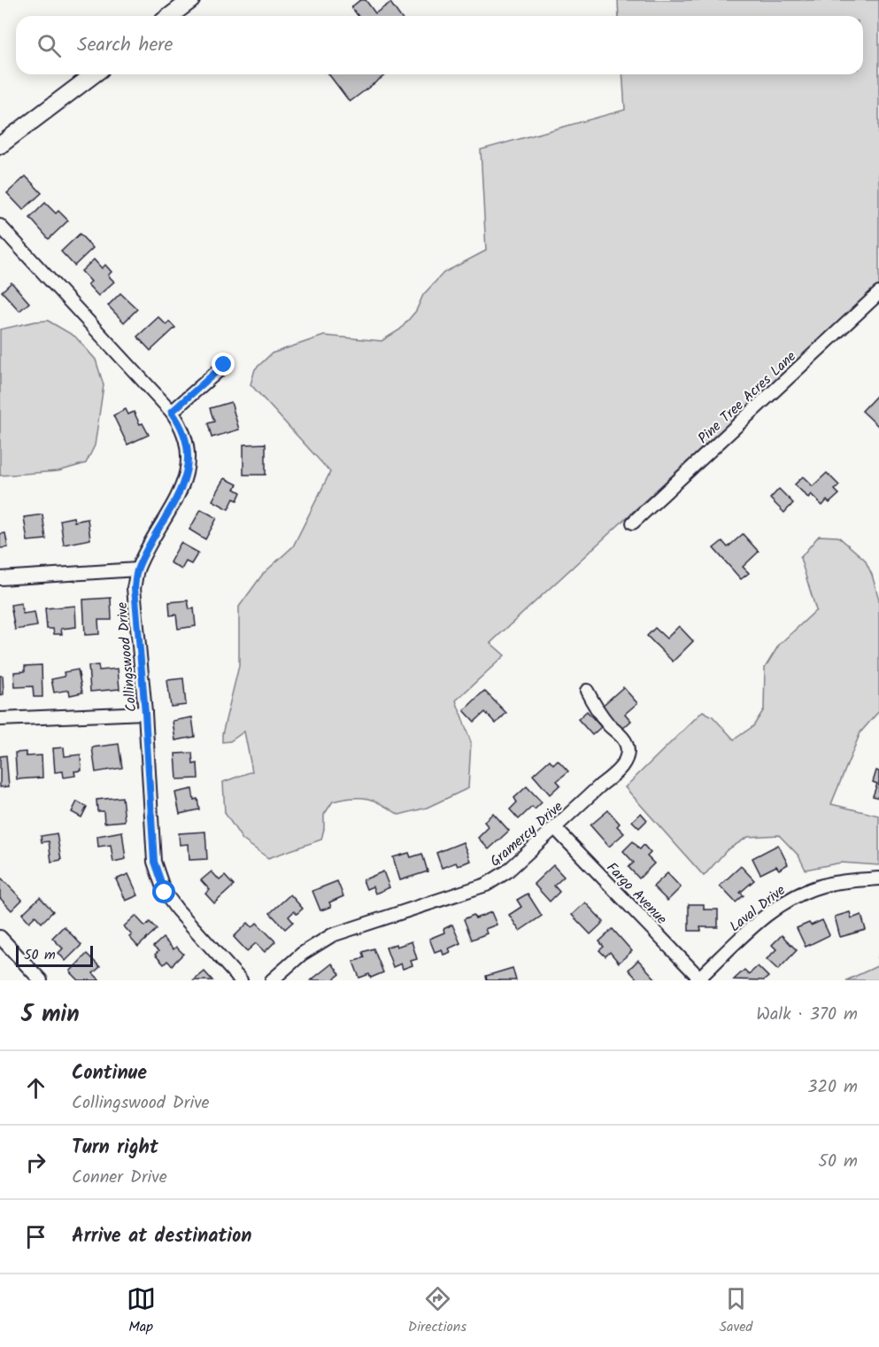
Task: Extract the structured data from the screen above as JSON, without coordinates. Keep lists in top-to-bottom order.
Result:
{
  "streets": {
    "street": [
      "Pine Tree Acres Lane",
      "Collingswood Drive",
      "Gramercy Drive",
      "Fargo Avenue",
      "Laval Drive"
    ]
  },
  "crossings": [
    ["Gramercy Drive", "Fargo Avenue"],
    ["Fargo Avenue", "Laval Drive"]
  ],
  "scale_bar": "50 m",
  "page": {
    "search": "Search here",
    "scale": "50 m",
    "heading": ["5 min", "Walk · 370 m"],
    "list": [
      ["Continue", "Collingswood Drive", "320 m"],
      ["Turn right", "Conner Drive", "50 m"],
      "Arrive at destination"
    ],
    "nav": ["Map", "Directions", "Saved"]
  }
}
